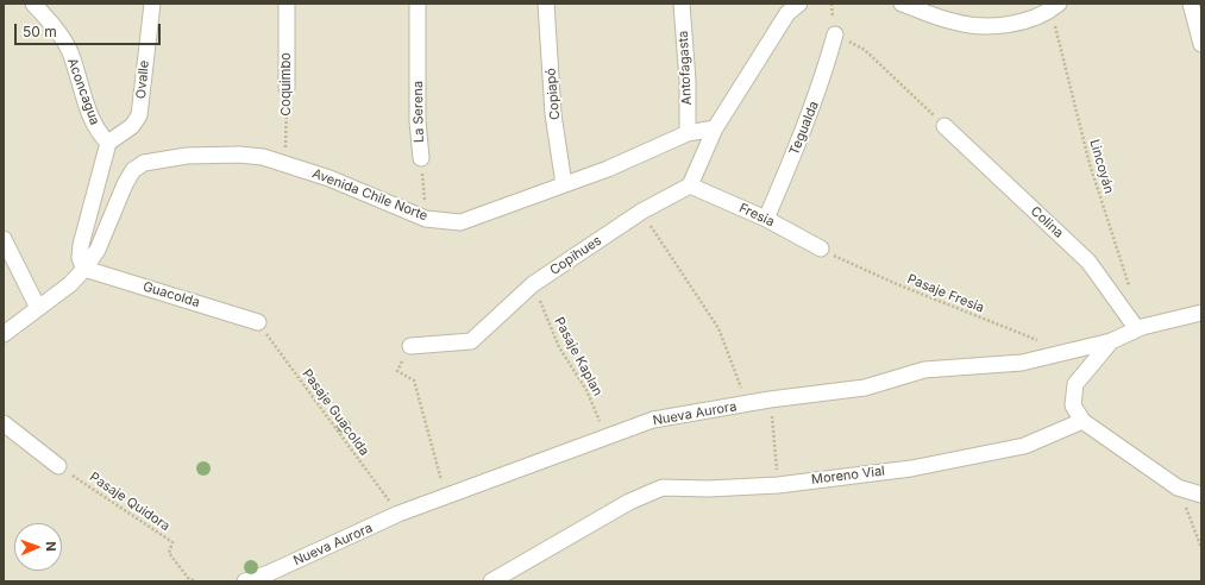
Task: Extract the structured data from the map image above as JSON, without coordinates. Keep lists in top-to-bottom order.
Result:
{
  "streets": {
    "street": [
      "Antofagasta",
      "Ovalle",
      "Coquimbo",
      "Aconcagua",
      "Copiapó",
      "La Serena",
      "Tegualda",
      "Avenida Chile Norte",
      "Fresia",
      "Colina",
      "Copihues",
      "Guacolda",
      "Nueva Aurora",
      "Moreno Vial"
    ],
    "path": [
      "Lincoyán",
      "Pasaje Fresia",
      "Pasaje Kaplan",
      "Pasaje Guacolda",
      "Pasaje Quidora"
    ]
  },
  "crossings": [
    ["Antofagasta", "Avenida Chile Norte"],
    ["Ovalle", "Aconcagua"],
    ["Coquimbo", "Avenida Chile Norte"],
    ["Copiapó", "Avenida Chile Norte"],
    ["La Serena", "Avenida Chile Norte"],
    ["Tegualda", "Fresia"],
    ["Avenida Chile Norte", "Guacolda"],
    ["Fresia", "Copihues"],
    ["Fresia", "Pasaje Fresia"],
    ["Copihues", "Pasaje Kaplan"],
    ["Guacolda", "Pasaje Guacolda"],
    ["Pasaje Kaplan", "Nueva Aurora"],
    ["Pasaje Guacolda", "Nueva Aurora"]
  ],
  "scale_bar": "50 m",
  "north": "right"
}
